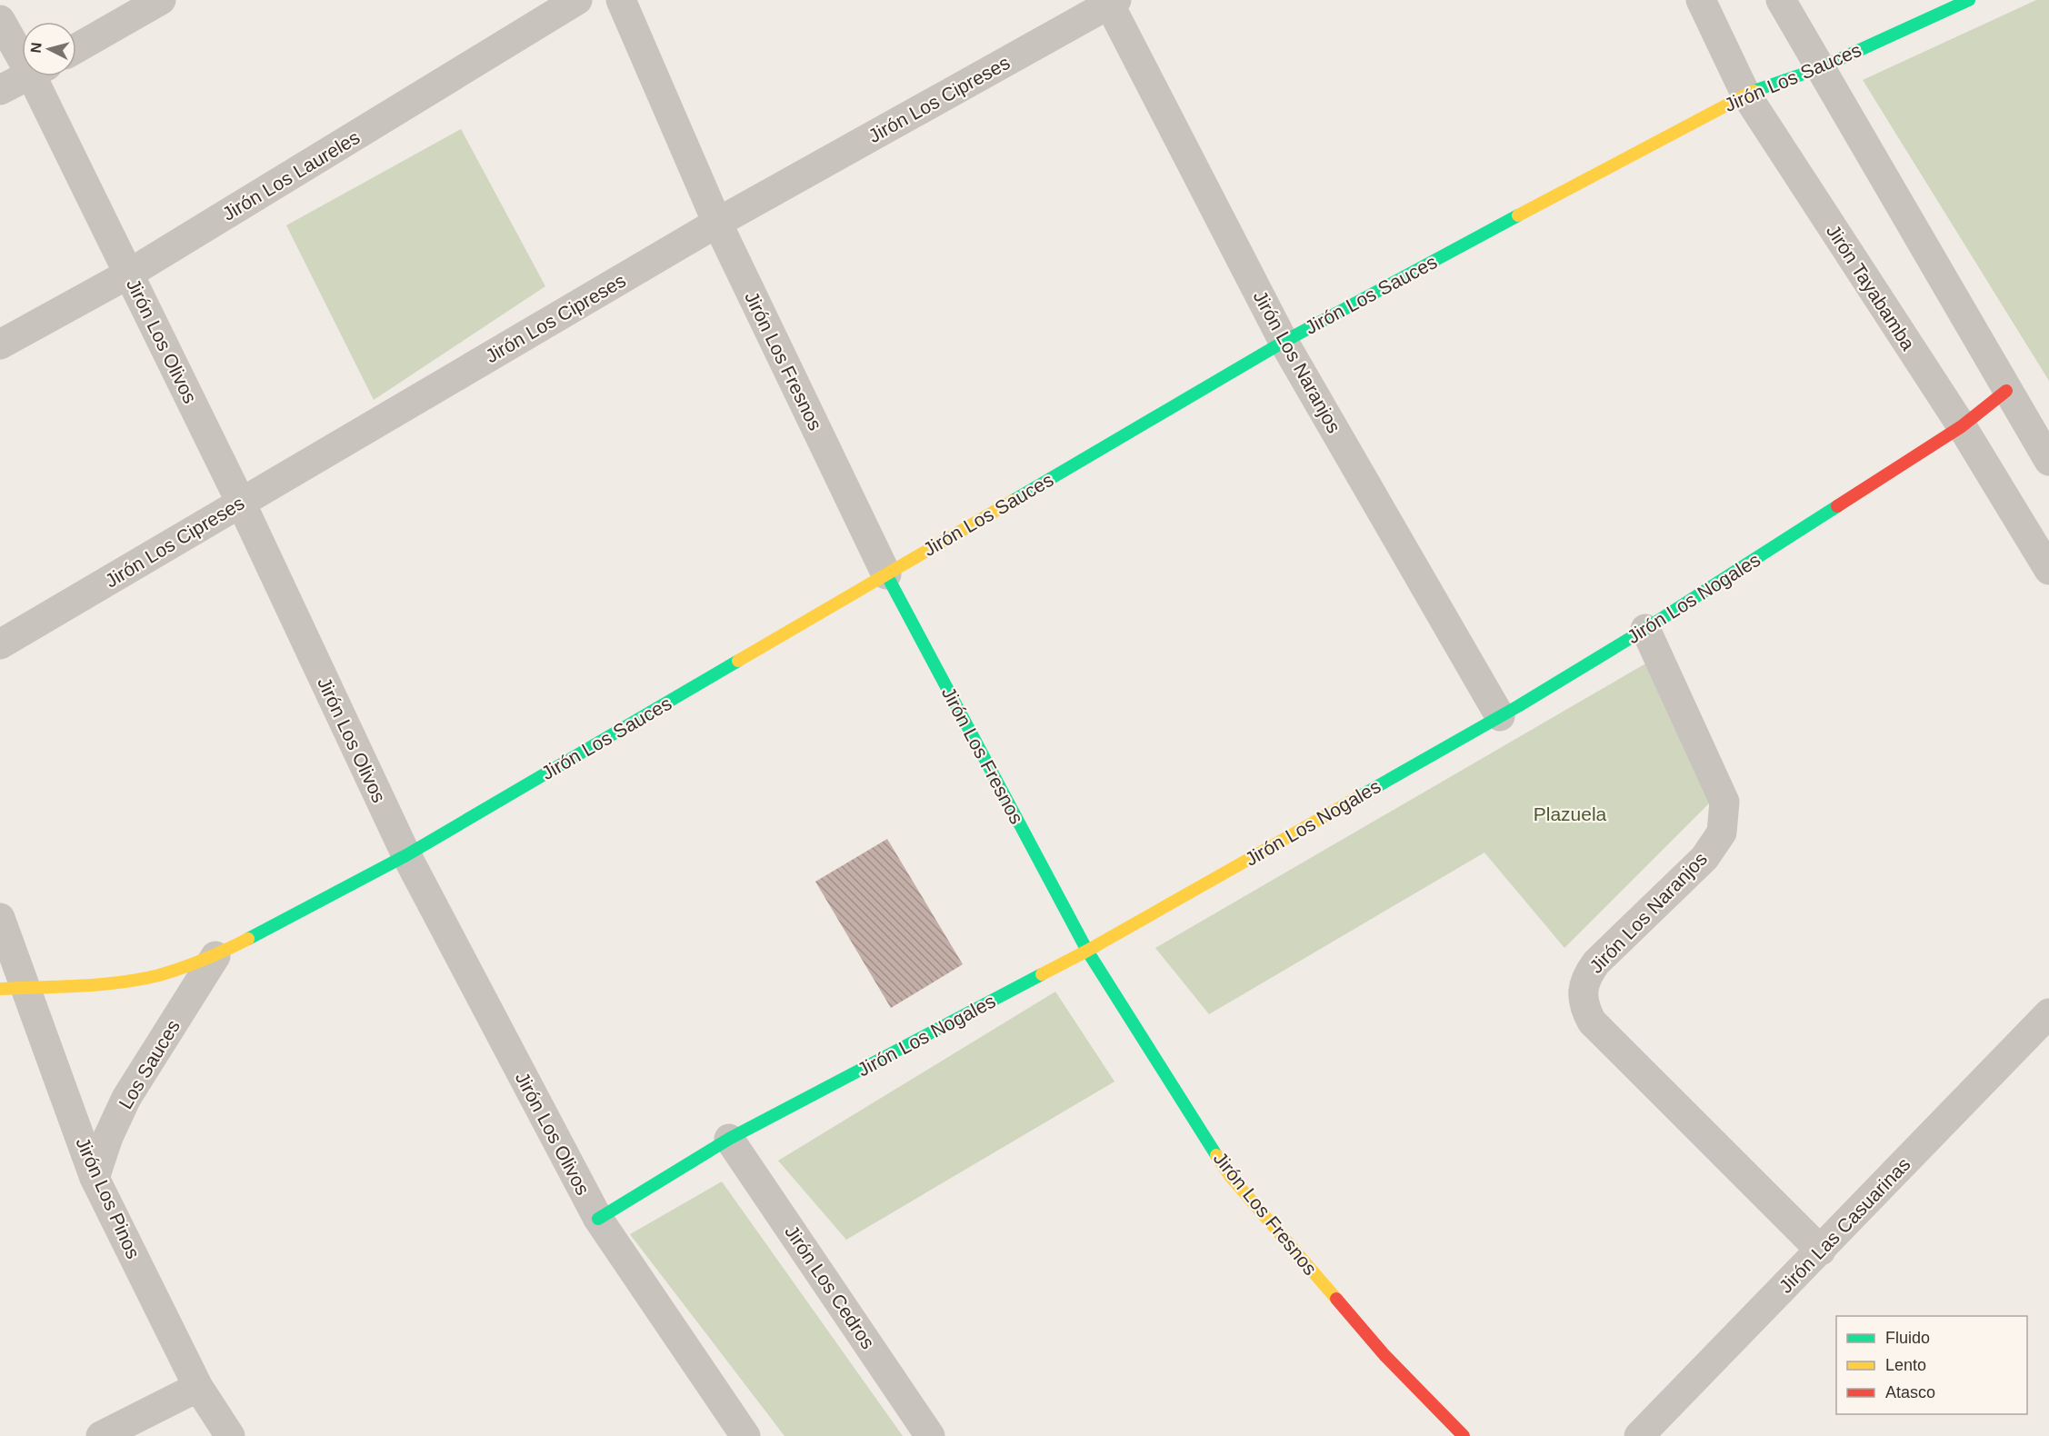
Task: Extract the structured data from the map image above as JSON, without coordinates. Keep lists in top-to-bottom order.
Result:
{
  "streets": {
    "street": [
      "Jirón Los Sauces",
      "Jirón Los Cipreses",
      "Jirón Los Laureles",
      "Jirón Tayabamba",
      "Jirón Los Olivos",
      "Jirón Los Fresnos",
      "Jirón Los Naranjos",
      "Jirón Los Nogales",
      "Los Sauces",
      "Jirón Los Pinos",
      "Jirón Las Casuarinas",
      "Jirón Los Cedros"
    ]
  },
  "crossings": [
    ["Jirón Los Sauces", "Jirón Tayabamba"],
    ["Jirón Los Sauces", "Jirón Los Olivos"],
    ["Jirón Los Sauces", "Jirón Los Fresnos"],
    ["Jirón Los Sauces", "Jirón Los Naranjos"],
    ["Jirón Los Sauces", "Los Sauces"],
    ["Jirón Los Sauces", "Jirón Los Pinos"],
    ["Jirón Los Cipreses", "Jirón Los Olivos"],
    ["Jirón Los Cipreses", "Jirón Los Fresnos"],
    ["Jirón Los Cipreses", "Jirón Los Naranjos"],
    ["Jirón Los Laureles", "Jirón Los Olivos"],
    ["Jirón Tayabamba", "Jirón Los Nogales"],
    ["Jirón Los Olivos", "Jirón Los Nogales"],
    ["Jirón Los Fresnos", "Jirón Los Nogales"],
    ["Jirón Los Naranjos", "Jirón Los Nogales"],
    ["Jirón Los Naranjos", "Jirón Las Casuarinas"],
    ["Jirón Los Nogales", "Jirón Los Cedros"],
    ["Los Sauces", "Jirón Los Pinos"]
  ],
  "parks": ["Plazuela"],
  "legend": ["Fluido", "Lento", "Atasco"],
  "north": "left"
}
